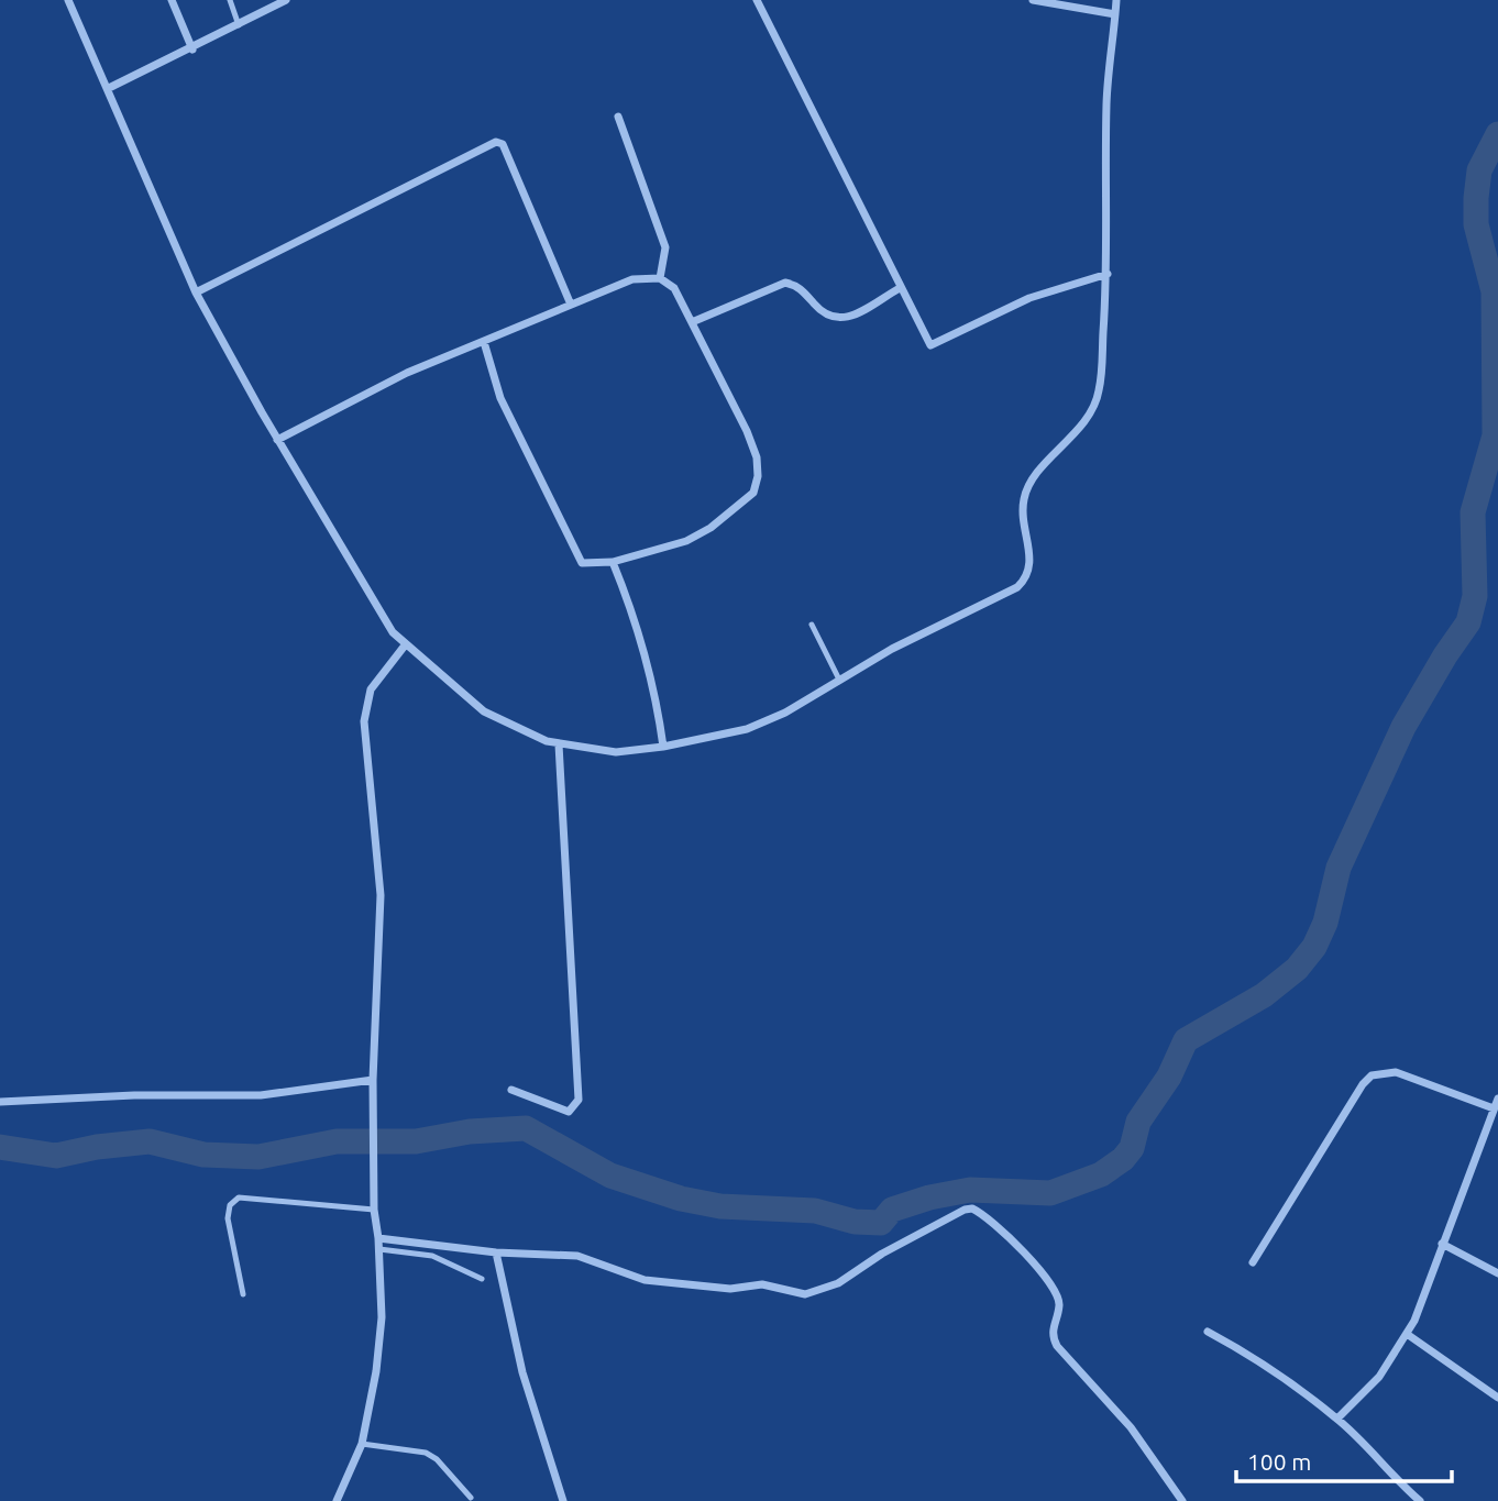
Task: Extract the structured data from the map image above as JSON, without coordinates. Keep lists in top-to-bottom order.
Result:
{
  "scale_bar": "100 m"
}
